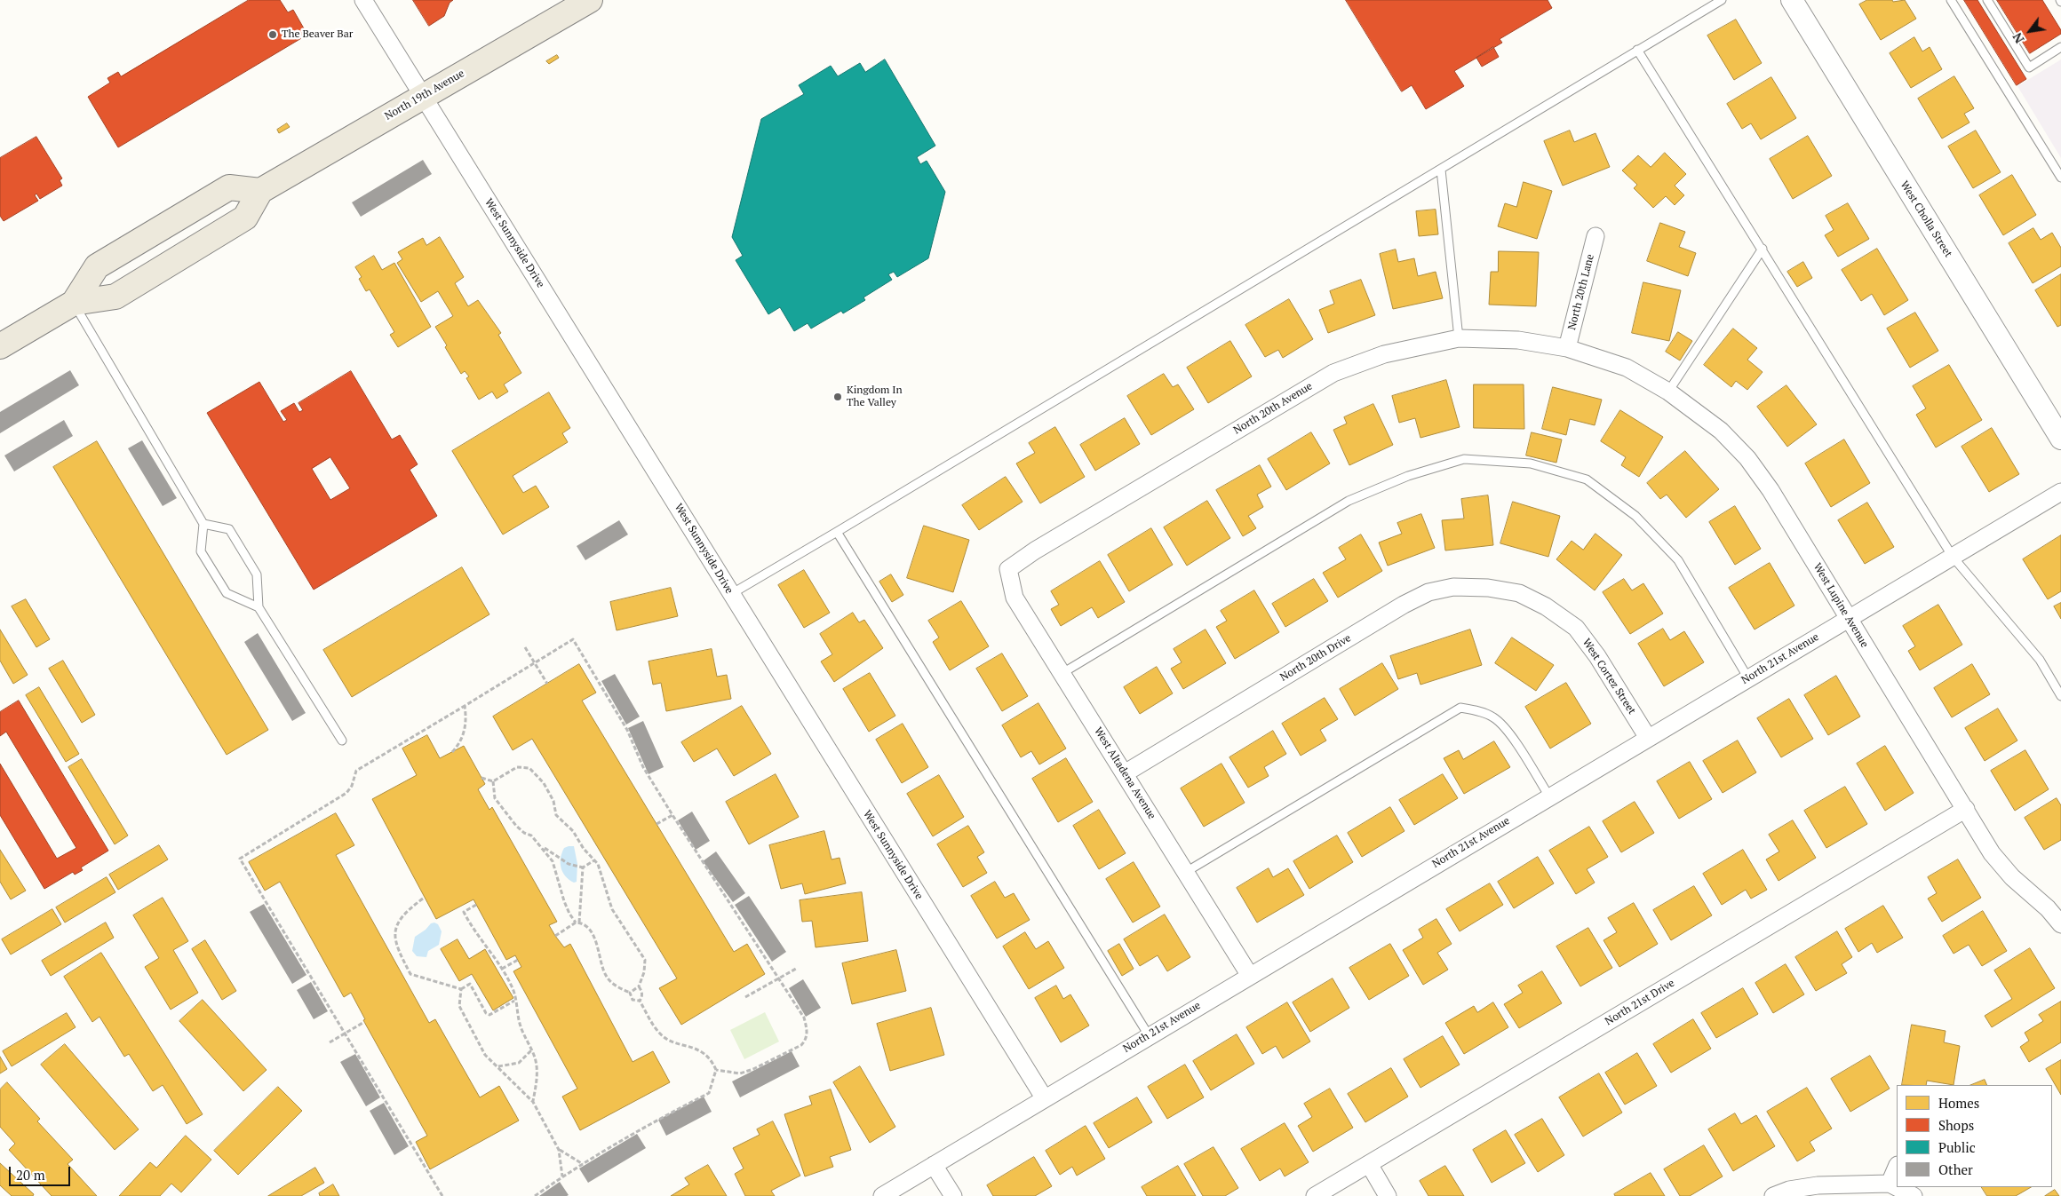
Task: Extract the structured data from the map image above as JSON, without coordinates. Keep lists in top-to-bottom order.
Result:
{
  "streets": {
    "main road": ["North 19th Avenue"],
    "street": [
      "West Cholla Street",
      "West Sunnyside Drive",
      "North 20th Lane",
      "North 20th Avenue",
      "West Lupine Avenue",
      "North 20th Drive",
      "North 21st Avenue",
      "West Cortez Street",
      "West Altadena Avenue",
      "North 21st Drive"
    ]
  },
  "crossings": [
    ["North 19th Avenue", "West Sunnyside Drive"],
    ["West Sunnyside Drive", "North 21st Avenue"],
    ["North 20th Lane", "North 20th Avenue"],
    ["North 20th Lane", "West Lupine Avenue"],
    ["North 20th Avenue", "West Lupine Avenue"],
    ["North 20th Avenue", "West Altadena Avenue"],
    ["West Lupine Avenue", "North 21st Avenue"],
    ["West Lupine Avenue", "North 21st Drive"],
    ["North 20th Drive", "West Cortez Street"],
    ["North 20th Drive", "West Altadena Avenue"],
    ["North 21st Avenue", "West Cortez Street"],
    ["North 21st Avenue", "West Altadena Avenue"]
  ],
  "places": ["The Beaver Bar", "Kingdom In The Valley"],
  "legend": [
    "Homes",
    "Shops",
    "Public",
    "Other"
  ],
  "scale_bar": "20 m",
  "north": "bottom left"
}
